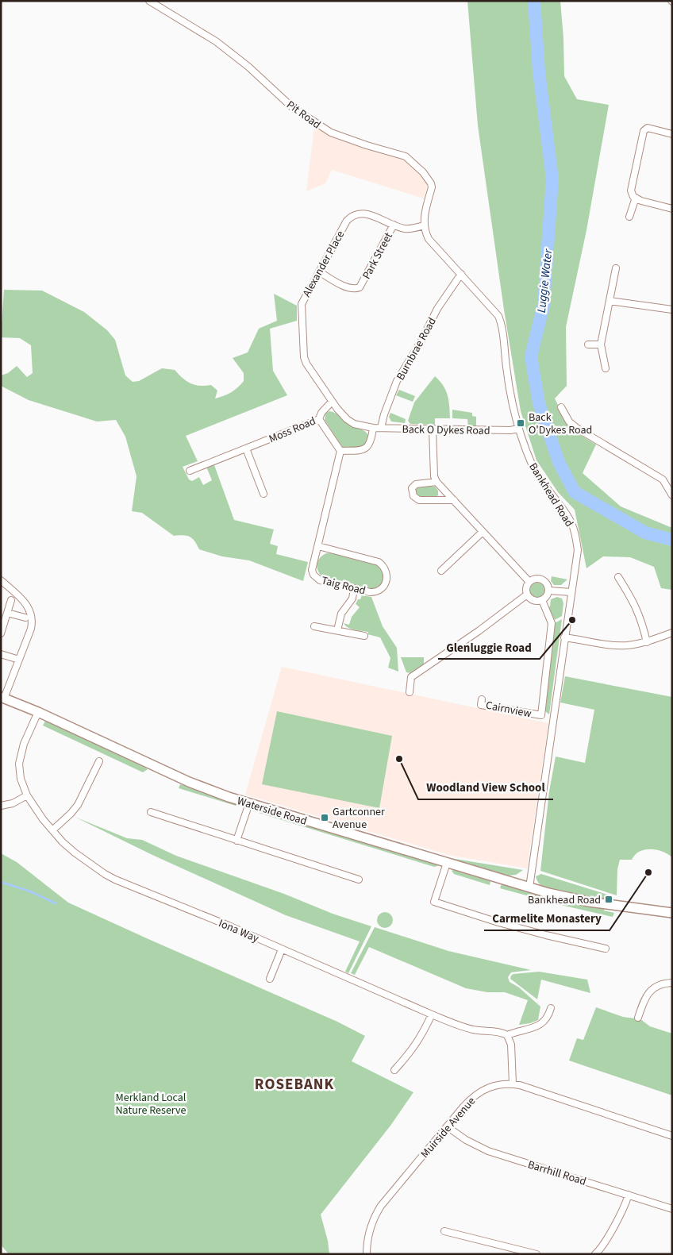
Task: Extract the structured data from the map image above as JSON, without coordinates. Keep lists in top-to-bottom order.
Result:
{
  "streets": {
    "main road": ["Waterside Road"],
    "street": [
      "Pit Road",
      "Park Street",
      "Alexander Place",
      "Burnbrae Road",
      "Moss Road",
      "Back O Dykes Road",
      "Bankhead Road",
      "Taig Road",
      "Cairnview",
      "Iona Way",
      "Muirside Avenue",
      "Barrhill Road"
    ]
  },
  "crossings": [
    ["Pit Road", "Alexander Place"],
    ["Pit Road", "Bankhead Road"],
    ["Park Street", "Alexander Place"],
    ["Alexander Place", "Moss Road"],
    ["Alexander Place", "Back O Dykes Road"],
    ["Alexander Place", "Bankhead Road"],
    ["Burnbrae Road", "Back O Dykes Road"],
    ["Burnbrae Road", "Bankhead Road"],
    ["Back O Dykes Road", "Bankhead Road"],
    ["Bankhead Road", "Waterside Road"],
    ["Waterside Road", "Iona Way"],
    ["Muirside Avenue", "Barrhill Road"]
  ],
  "districts": ["ROSEBANK"],
  "water": ["Luggie Water"],
  "parks": ["Merkland Local Nature Reserve"],
  "places": {
    "transit": ["Back O'Dykes Road", "Gartconner Avenue", "Bankhead Road"],
    "other": ["Glenluggie Road", "Woodland View School", "Carmelite Monastery"]
  }
}
